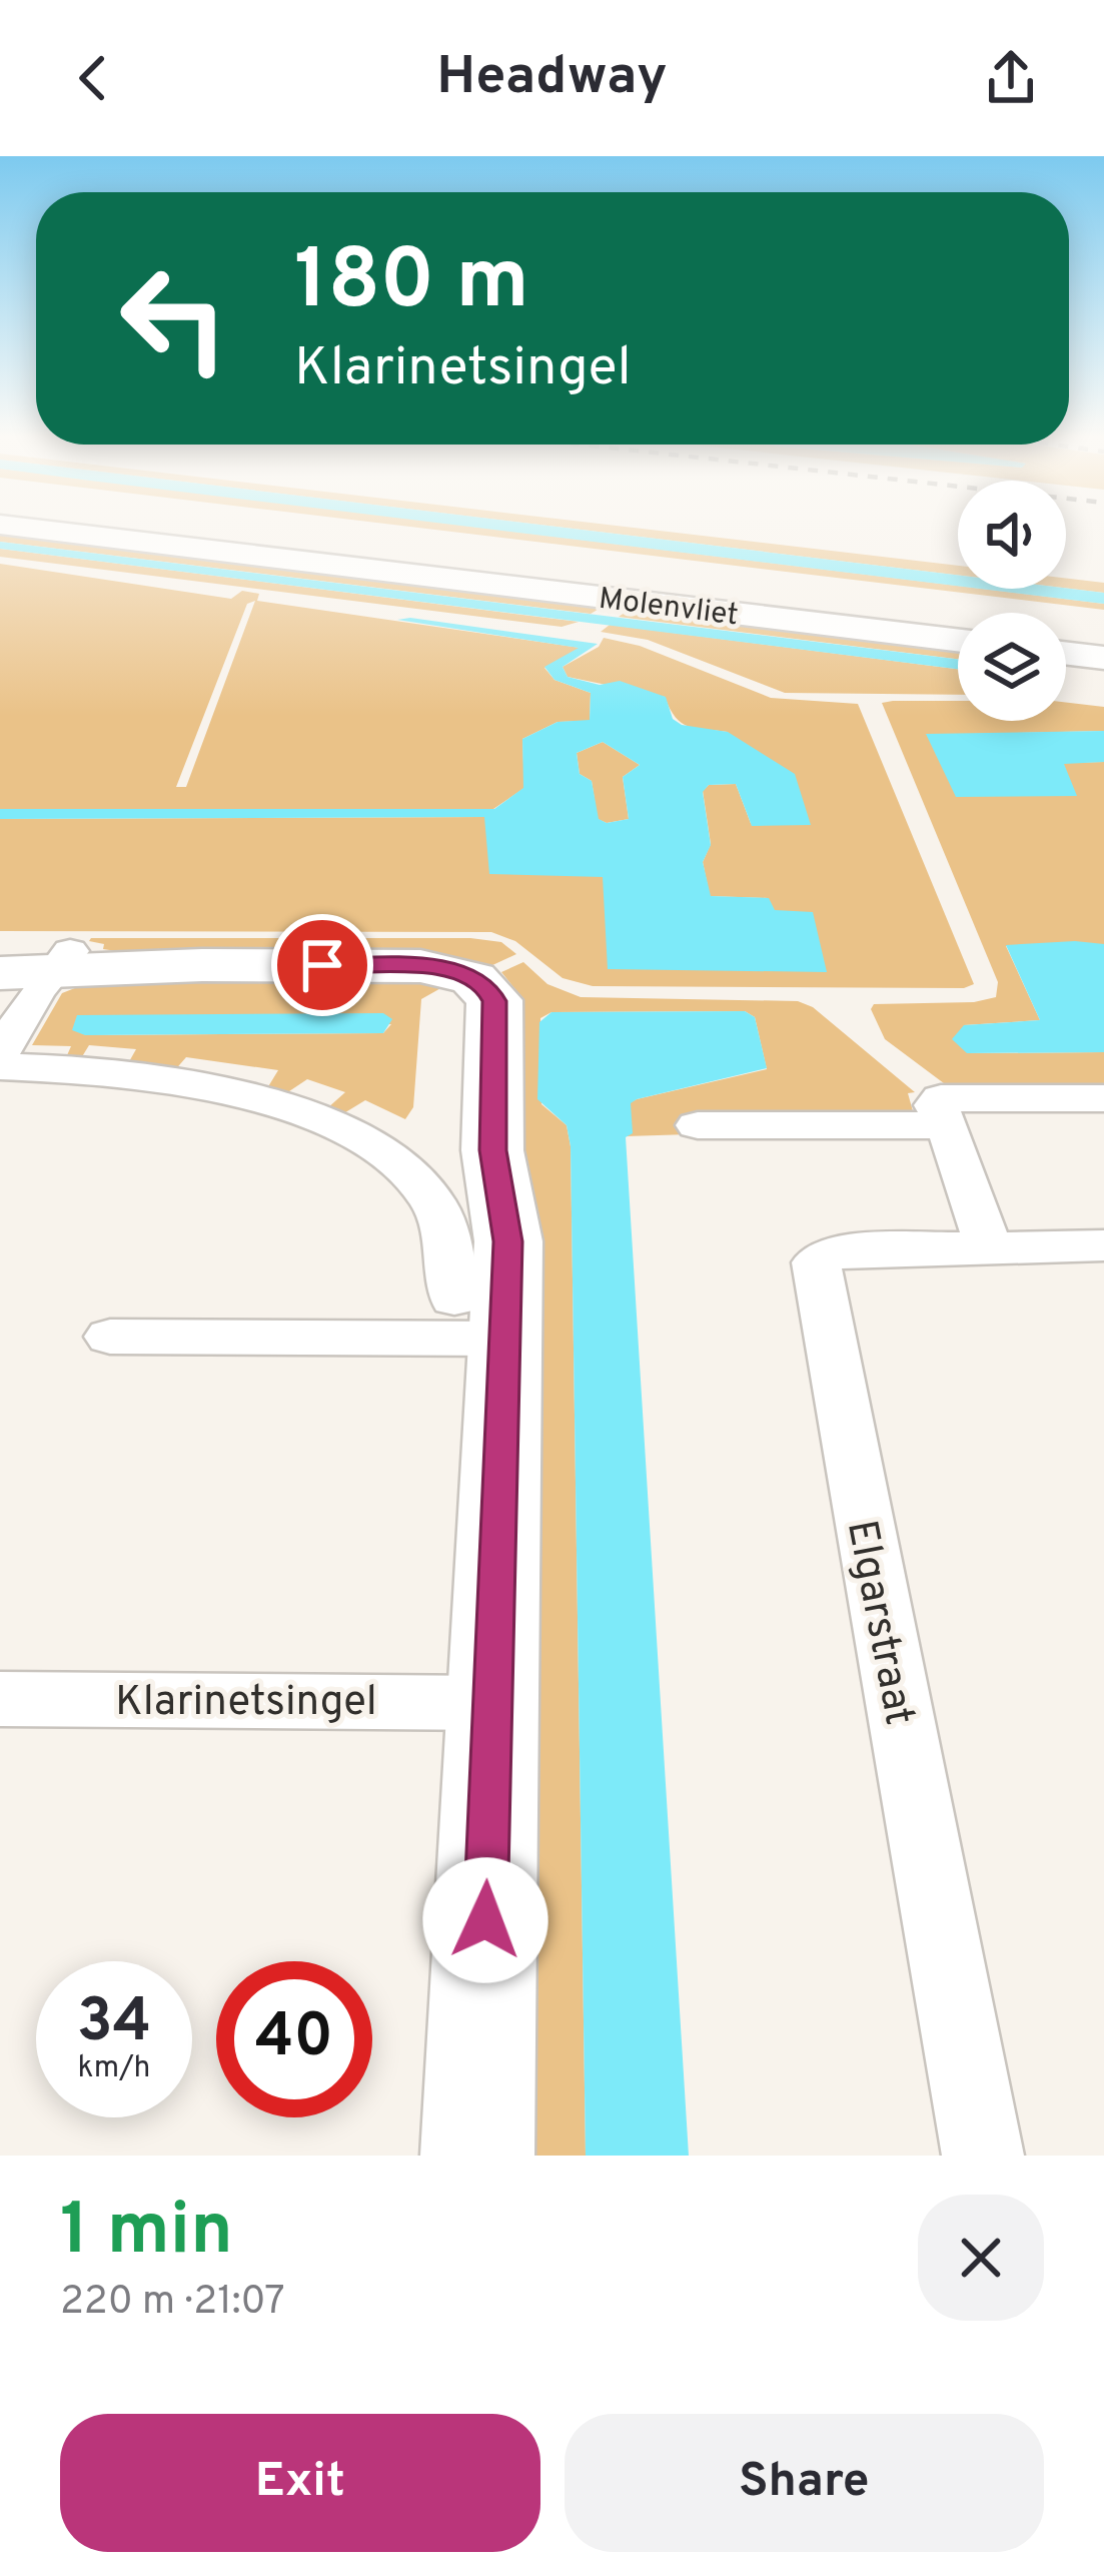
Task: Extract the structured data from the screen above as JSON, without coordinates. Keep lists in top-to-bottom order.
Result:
{
  "streets": {
    "street": ["Molenvliet", "Elgarstraat", "Klarinetsingel"]
  },
  "page": {
    "header": "Headway",
    "turn": ["180 m", "Klarinetsingel"],
    "speed": "34 km/h",
    "limit": "40",
    "heading": ["1 min", "220 m · 21:07"],
    "buttons": ["Exit", "Share"]
  }
}
